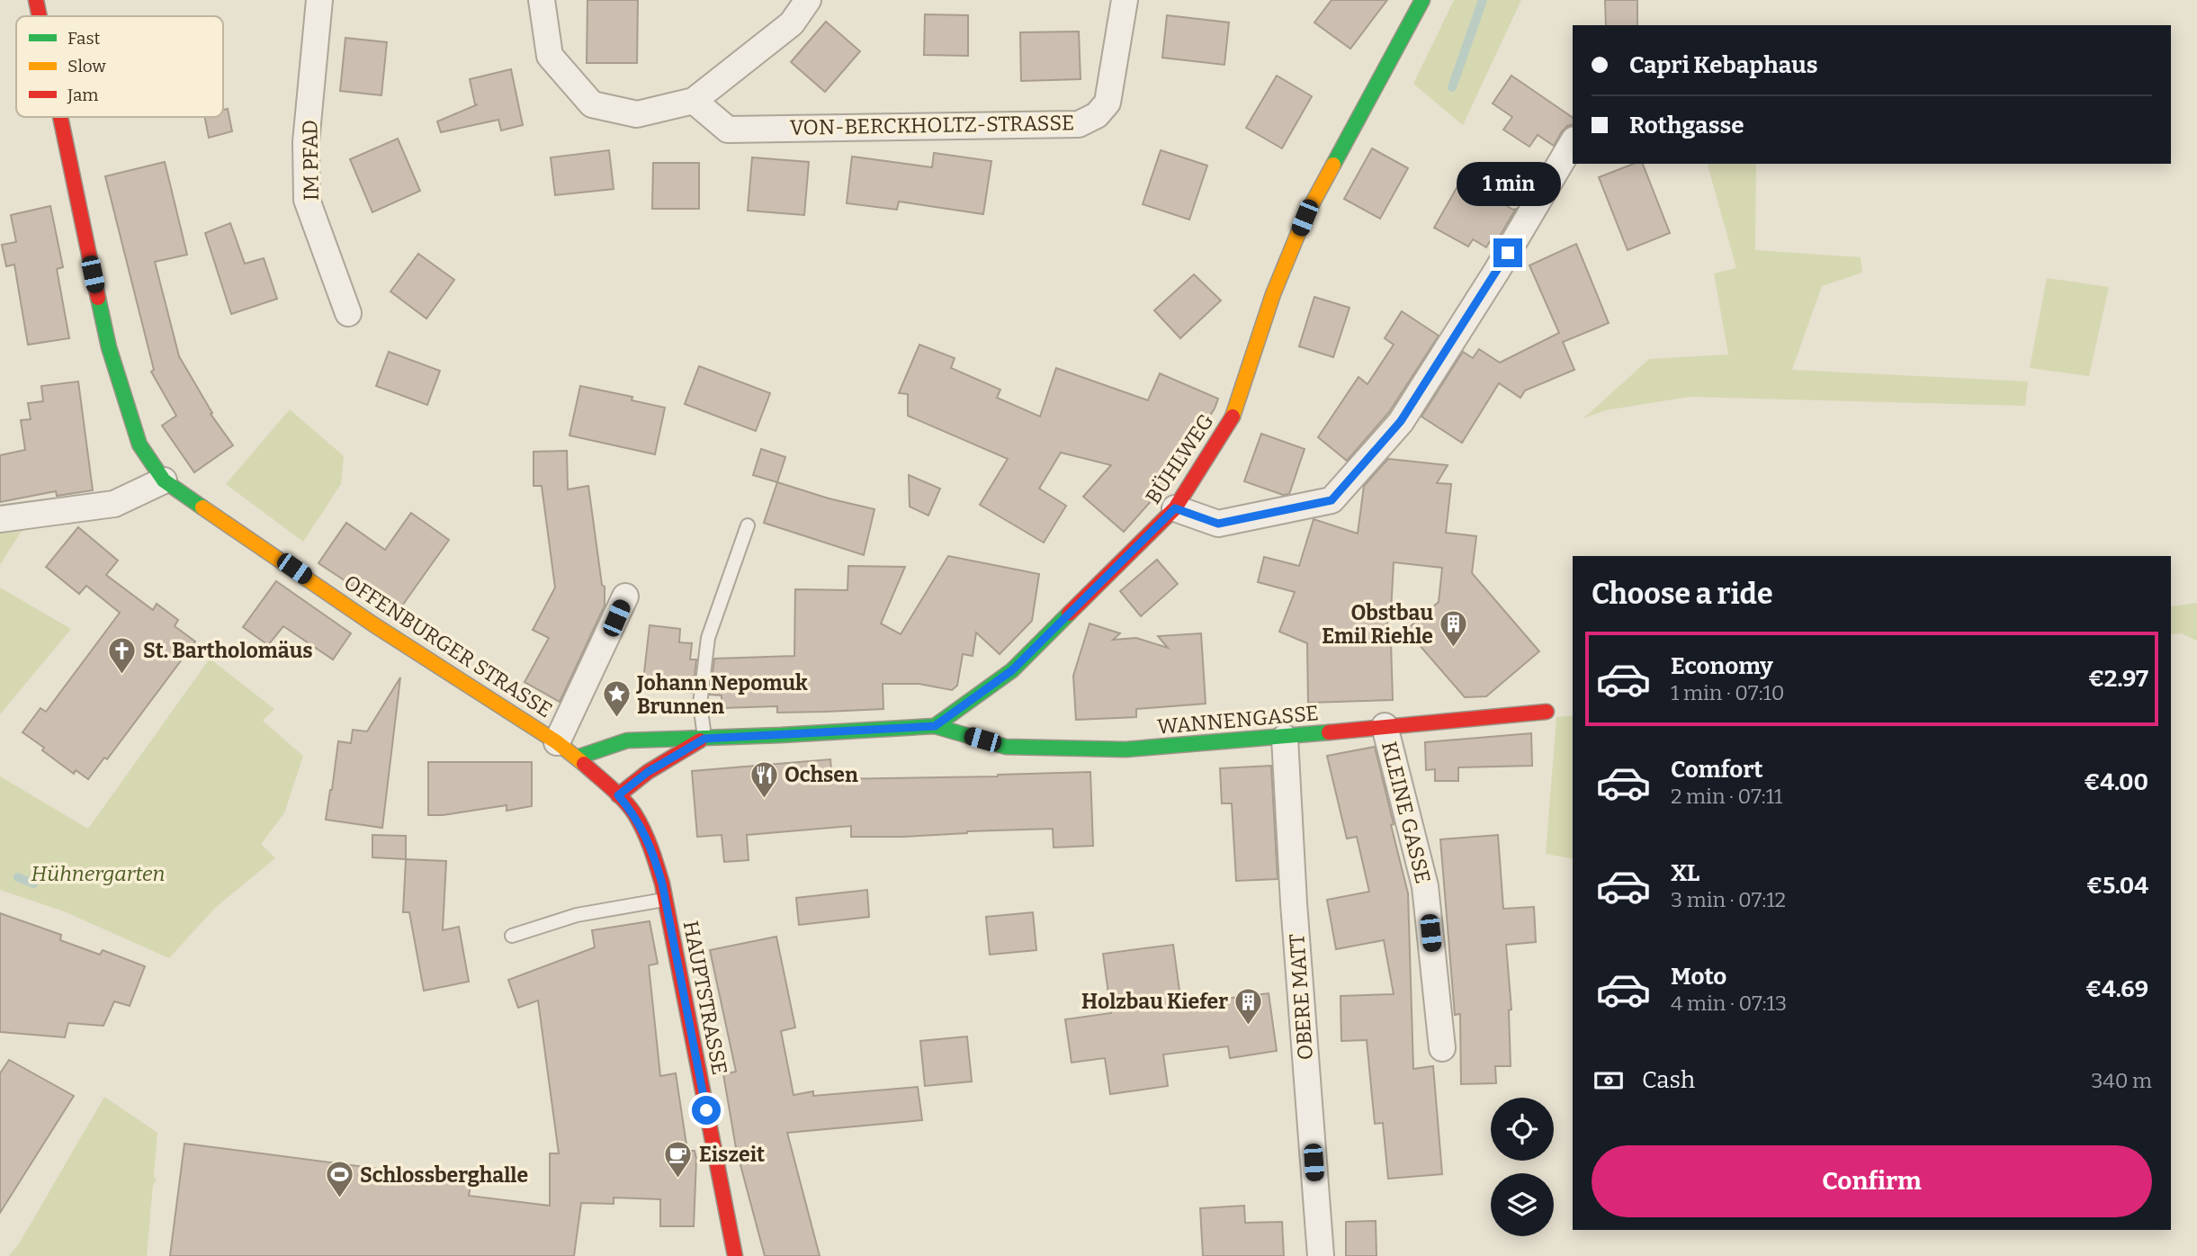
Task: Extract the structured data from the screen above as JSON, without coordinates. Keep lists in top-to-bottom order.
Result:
{
  "streets": {
    "street": [
      "VON-BERCKHOLTZ-STRASSE",
      "IM PFAD",
      "BÜHLWEG",
      "OFFENBURGER STRASSE",
      "WANNENGASSE",
      "KLEINE GASSE",
      "OBERE MATT",
      "HAUPTSTRASSE"
    ]
  },
  "crossings": [
    ["BÜHLWEG", "WANNENGASSE"],
    ["OFFENBURGER STRASSE", "HAUPTSTRASSE"],
    ["WANNENGASSE", "KLEINE GASSE"],
    ["WANNENGASSE", "OBERE MATT"]
  ],
  "parks": ["Hühnergarten"],
  "places": {
    "building": ["Obstbau Emil Riehle", "Holzbau Kiefer"],
    "church": ["St. Bartholomäus"],
    "place": ["Johann Nepomuk Brunnen"],
    "restaurant": ["Ochsen"],
    "cafe": ["Eiszeit"],
    "sports": ["Schlossberghalle"]
  },
  "legend": ["Fast", "Slow", "Jam"],
  "page": {
    "banner": ["Capri Kebaphaus", "Rothgasse"],
    "bubble": "1 min",
    "heading": "Choose a ride",
    "list": [
      {
        "name": "Economy",
        "note": "1 min · 07:10",
        "value": "€2.97"
      },
      {
        "name": "Comfort",
        "note": "2 min · 07:11",
        "value": "€4.00"
      },
      {
        "name": "XL",
        "note": "3 min · 07:12",
        "value": "€5.04"
      },
      {
        "name": "Moto",
        "note": "4 min · 07:13",
        "value": "€4.69"
      }
    ],
    "pay": ["Cash", "340 m"],
    "buttons": "Confirm"
  }
}
